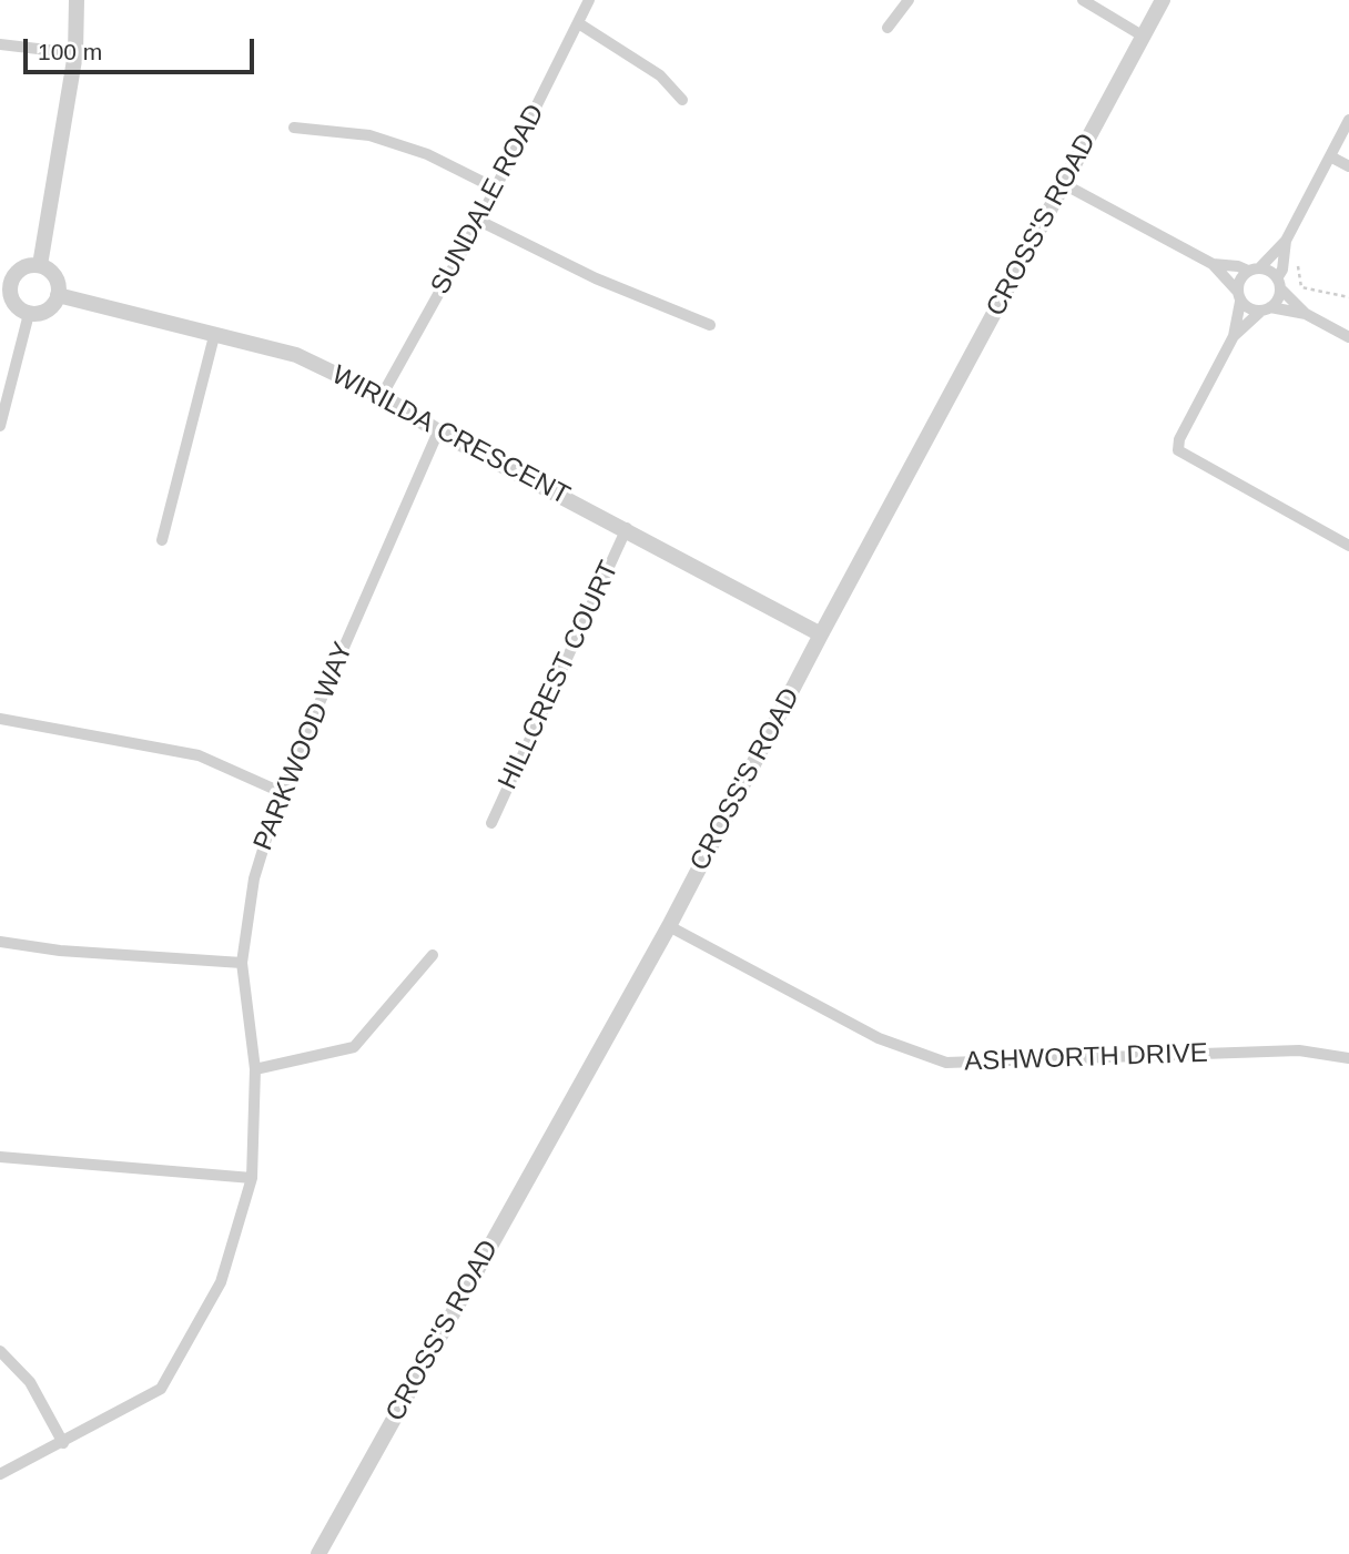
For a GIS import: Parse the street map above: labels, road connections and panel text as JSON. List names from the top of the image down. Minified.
{"streets":{"street":["SUNDALE ROAD","CROSS'S ROAD","WIRILDA CRESCENT","HILLCREST COURT","PARKWOOD WAY","ASHWORTH DRIVE"]},"crossings":[["SUNDALE ROAD","WIRILDA CRESCENT"],["CROSS'S ROAD","WIRILDA CRESCENT"],["CROSS'S ROAD","ASHWORTH DRIVE"],["WIRILDA CRESCENT","HILLCREST COURT"],["WIRILDA CRESCENT","PARKWOOD WAY"]],"scale_bar":"100 m"}
